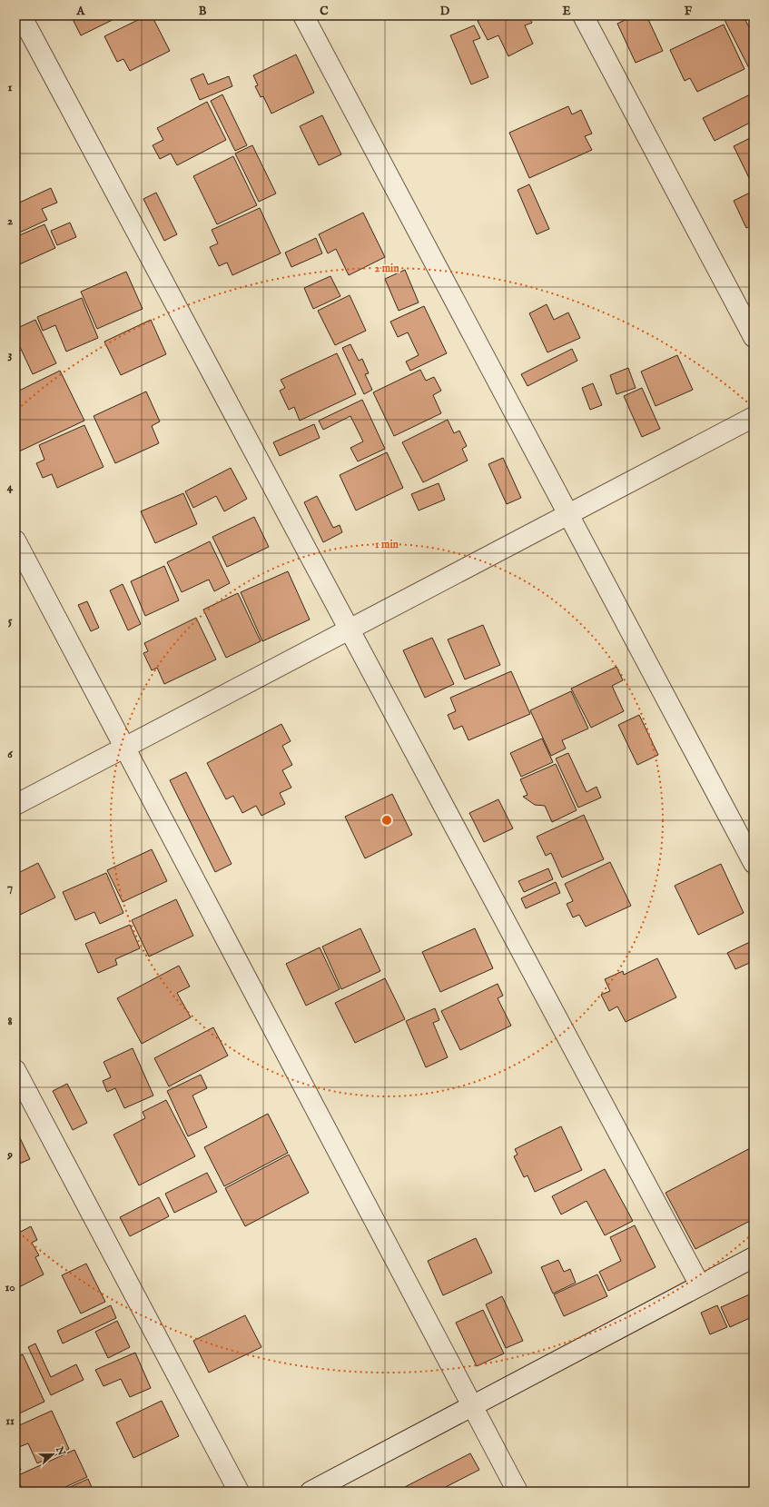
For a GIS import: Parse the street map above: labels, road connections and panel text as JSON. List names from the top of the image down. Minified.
{"north":"right","grid":{"columns":["A","B","C","D","E","F"],"rows":["1","2","3","4","5","6","7","8","9","10","11"]},"rings":["2 min","1 min"]}
